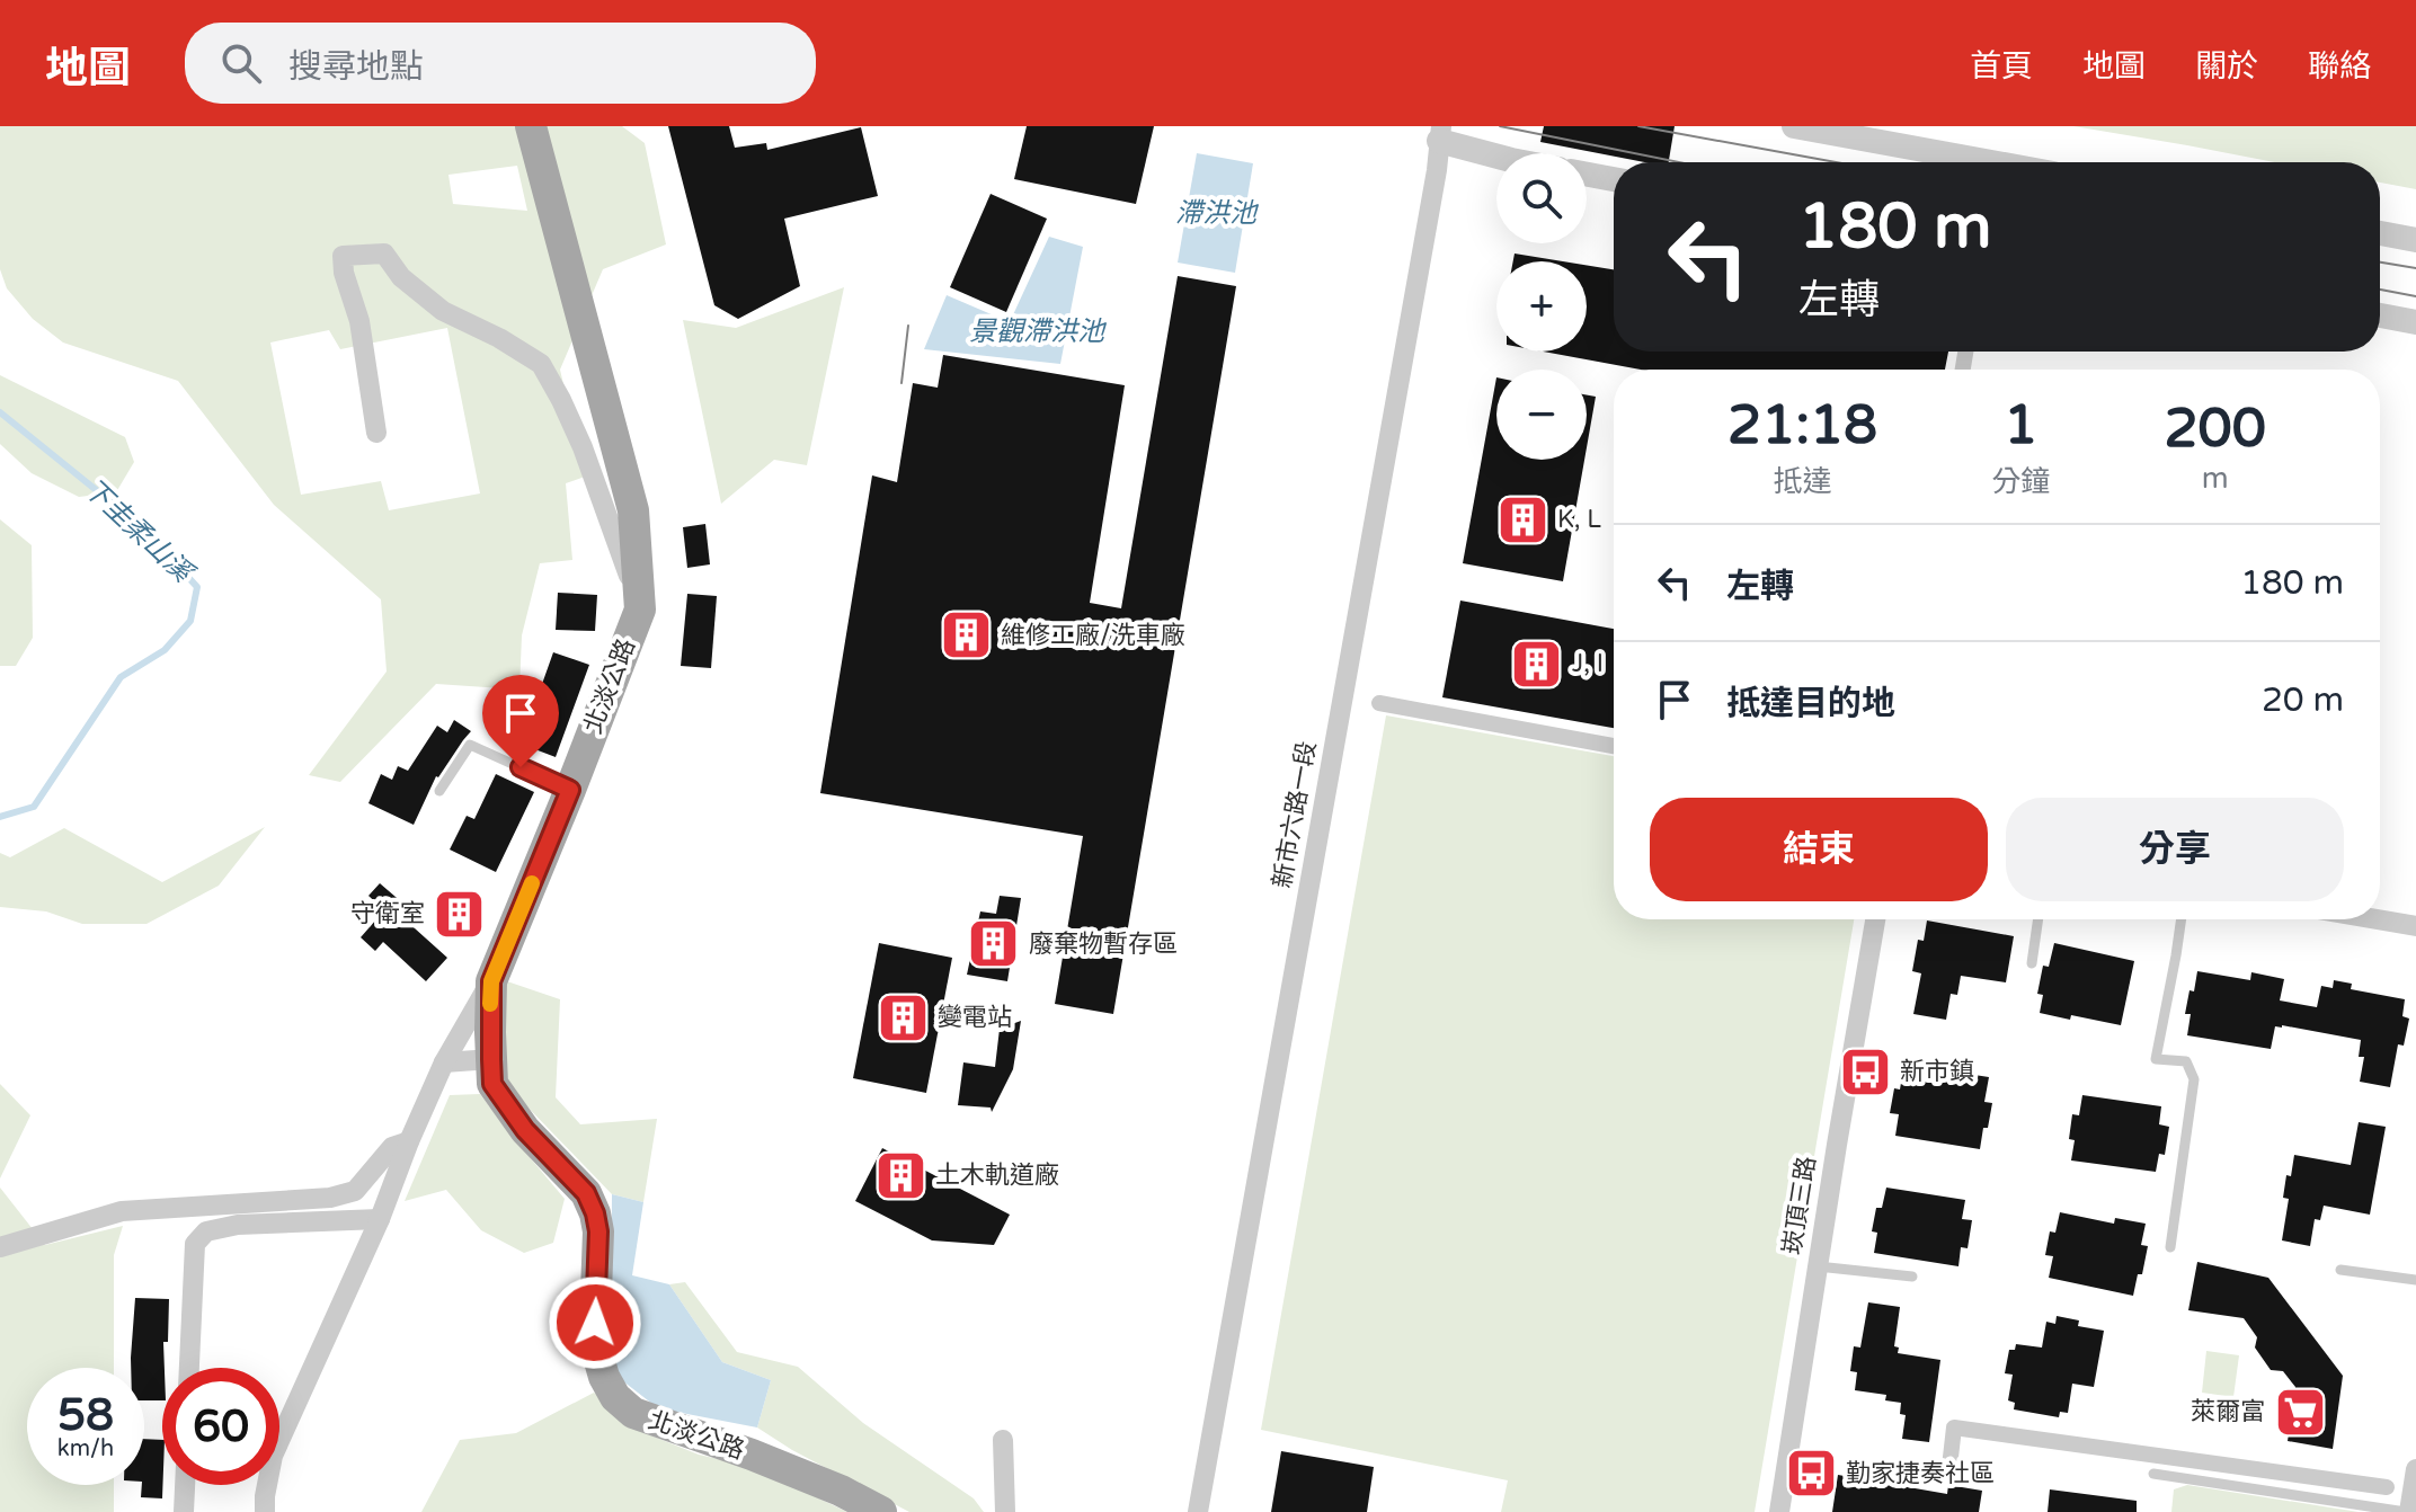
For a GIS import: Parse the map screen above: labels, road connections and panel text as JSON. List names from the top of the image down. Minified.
{"streets":{"main road":["北淡公路"],"street":["新市六路一段","崁頂三路"]},"water":["滯洪池","景觀滯洪池","下圭柔山溪"],"places":{"building":["K, L","維修工廠/洗車廠","J, I","守衛室","廢棄物暫存區","變電站","土木軌道廠"],"bus stop":["新市鎮","勤家捷奏社區"],"supermarket":["萊爾富"]},"page":{"header":"地圖","search":"搜尋地點","nav":["首頁","地圖","關於","聯絡"],"map_buttons":["+","−"],"turn":["180 m","左轉"],"eta":["21:18","抵達","1","分鐘","200","m"],"list":[{"name":"左轉","value":"180 m"},{"name":"抵達目的地","value":"20 m"}],"buttons":["結束","分享"],"speed":"58 km/h","limit":"60"}}
